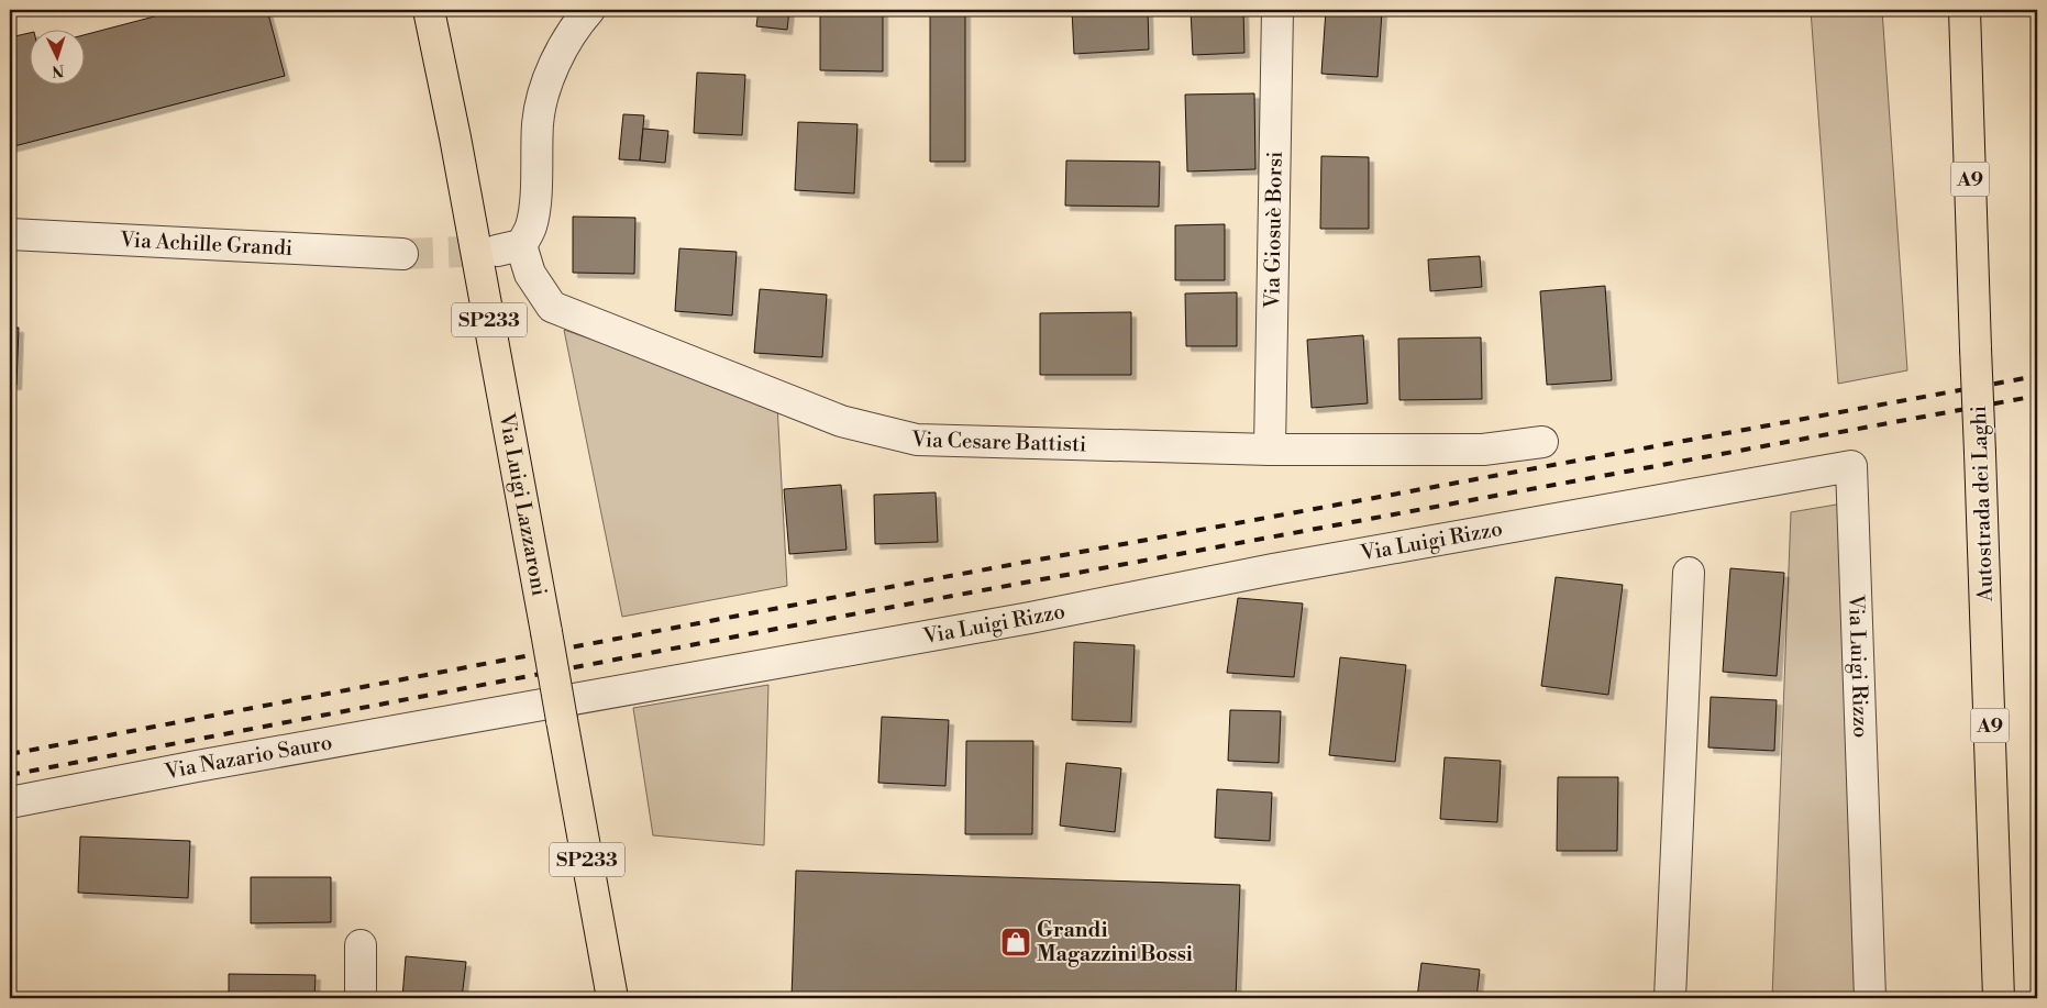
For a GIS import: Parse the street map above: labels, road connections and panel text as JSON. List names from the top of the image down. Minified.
{"streets":{"main road":["A9","SP233","Via Luigi Lazzaroni","Autostrada dei Laghi"],"street":["Via Giosuè Borsi","Via Achille Grandi","Via Cesare Battisti","Via Luigi Rizzo","Via Nazario Sauro"]},"crossings":[["Via Giosuè Borsi","Via Cesare Battisti"],["Via Luigi Rizzo","Via Nazario Sauro"]],"places":{"shop":["Grandi Magazzini Bossi"]},"north":"bottom"}
